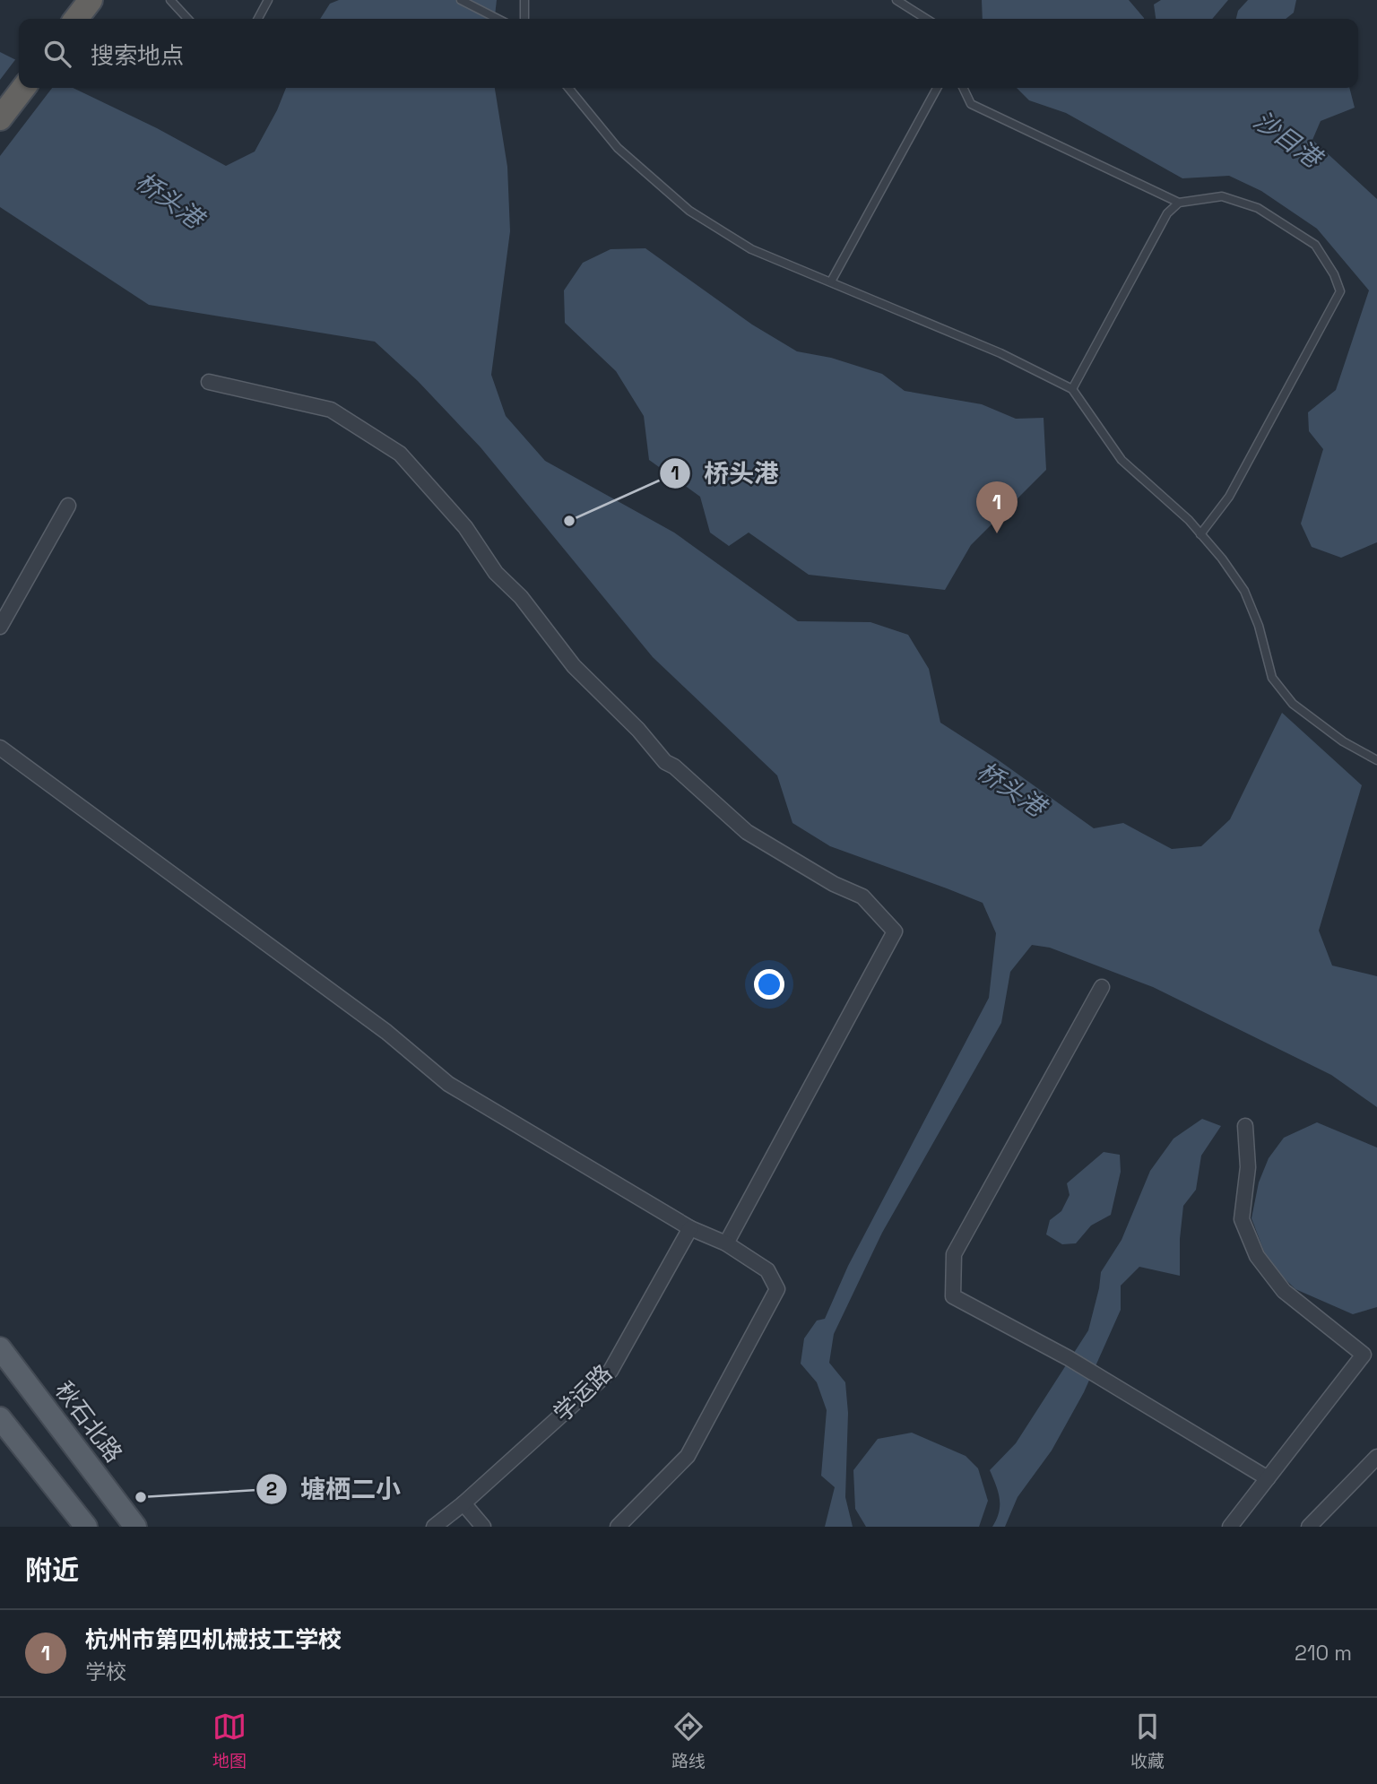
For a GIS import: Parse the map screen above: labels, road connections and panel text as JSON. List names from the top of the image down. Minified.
{"streets":{"main road":["秋石北路"],"street":["学运路"]},"water":["沙目港","桥头港"],"places":["桥头港","塘栖二小"],"page":{"search":"搜索地点","pins":"1","heading":"附近","list":[{"mark":"1","name":"杭州市第四机械技工学校","note":"学校","value":"210 m"}],"nav":["地图","路线","收藏"]}}
